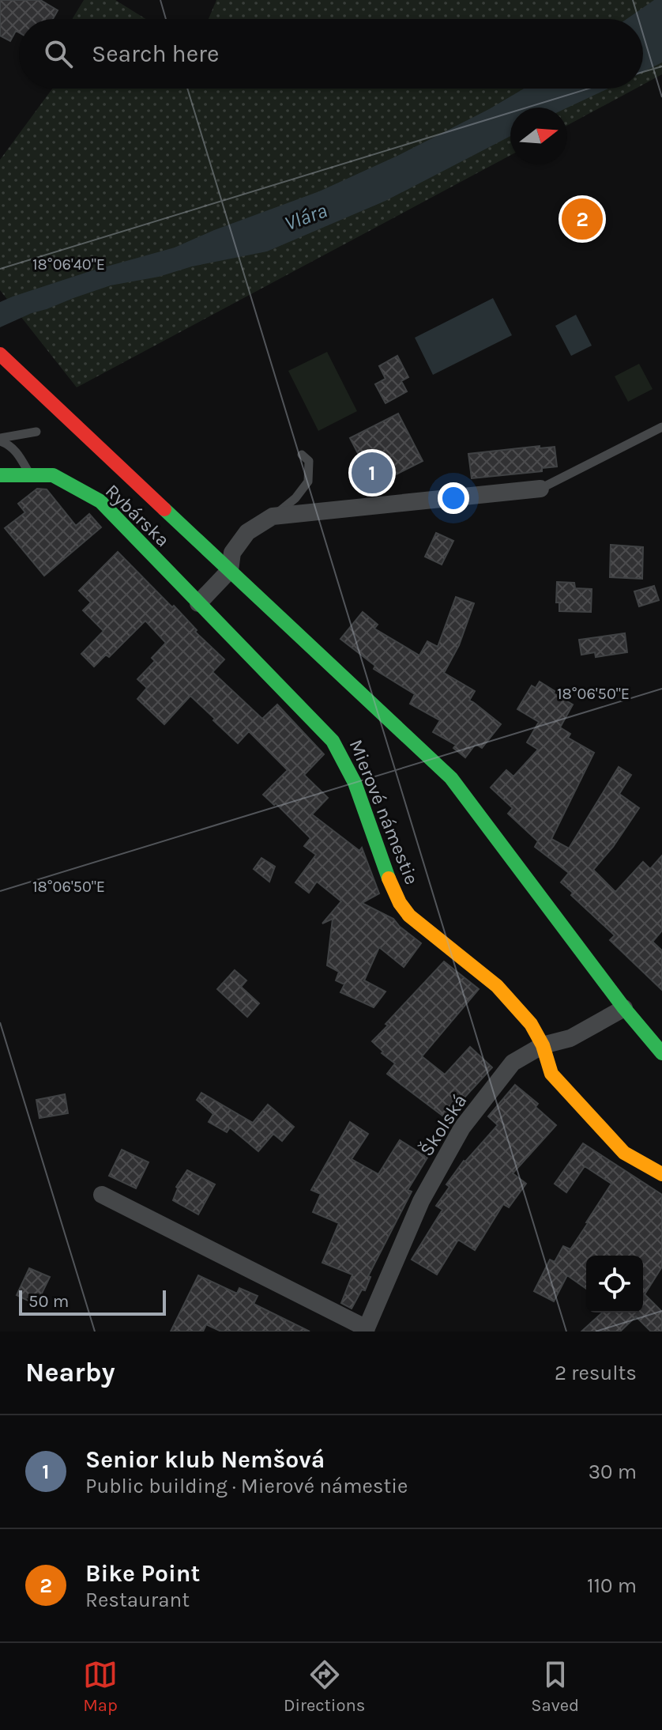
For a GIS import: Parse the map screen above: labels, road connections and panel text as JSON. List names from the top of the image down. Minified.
{"streets":{"street":["Rybárska","Mierové námestie","Školská"]},"crossings":[["Rybárska","Mierové námestie"],["Mierové námestie","Školská"]],"water":["Vlára"],"scale_bar":"50 m","north":"right","page":{"search":"Search here","pins":["2","1"],"scale":"50 m","heading":["Nearby","2 results"],"list":[{"mark":"1","name":"Senior klub Nemšová","note":"Public building · Mierové námestie","value":"30 m"},{"mark":"2","name":"Bike Point","note":"Restaurant","value":"110 m"}],"nav":["Map","Directions","Saved"]},"coordinates":["18°06'40\"E","18°06'50\"E"]}
